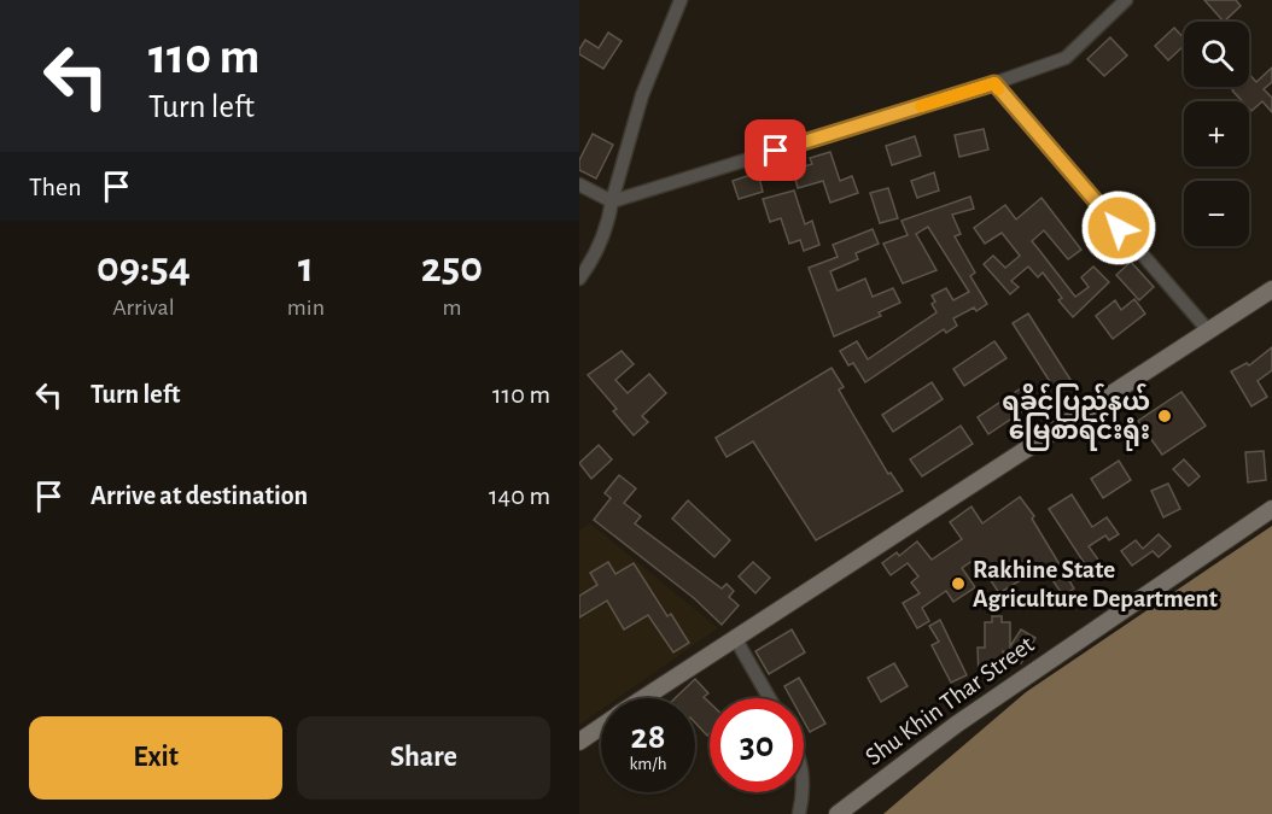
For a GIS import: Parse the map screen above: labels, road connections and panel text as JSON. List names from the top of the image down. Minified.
{"streets":{"street":["Shu Khin Thar Street"]},"places":["ရခိုင်ပြည်နယ် မြေစာရင်းရုံး","Rakhine State Agriculture Department"],"page":{"turn":["110 m","Turn left"],"map_buttons":["+","−"],"then":"Then","eta":["09:54","Arrival","1","min","250","m"],"list":[{"name":"Turn left","value":"110 m"},{"name":"Arrive at destination","value":"140 m"}],"speed":"28 km/h","limit":"30","buttons":["Exit","Share"]}}
